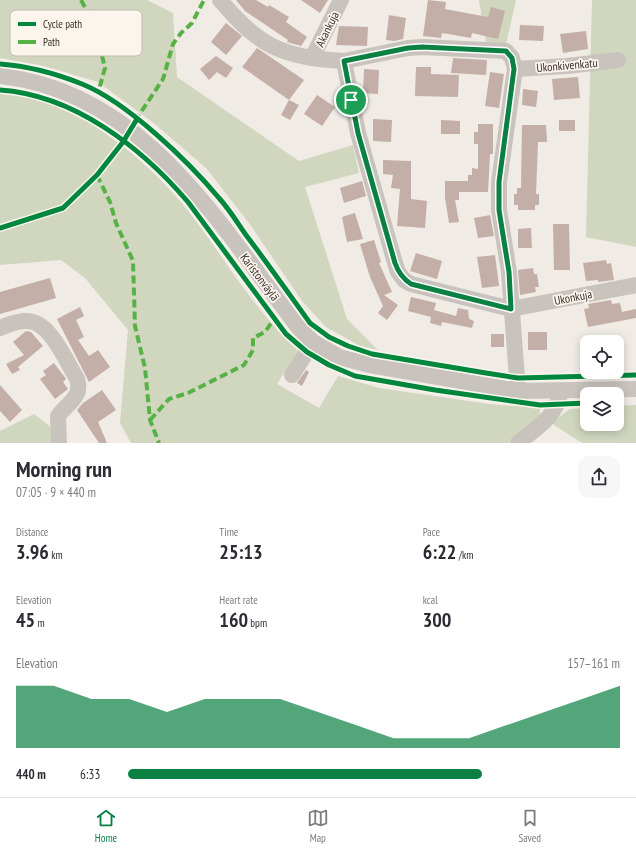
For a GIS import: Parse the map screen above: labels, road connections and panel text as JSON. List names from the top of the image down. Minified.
{"streets":{"street":["Akankuja","Ukonkivenkatu","Karistonväylä","Ukonkuja"]},"legend":["Cycle path","Path"],"page":{"heading":["Morning run","07:05 · 9 × 440 m"],"stats":[["Distance","3.96 km"],["Time","25:13"],["Pace","6:22 /km"],["Elevation","45 m"],["Heart rate","160 bpm"],["kcal","300"]],"chart":["Elevation","157–161 m"],"list":[{"name":"440 m","note":"6:33"}],"tabs":["Home","Map","Saved"]}}
